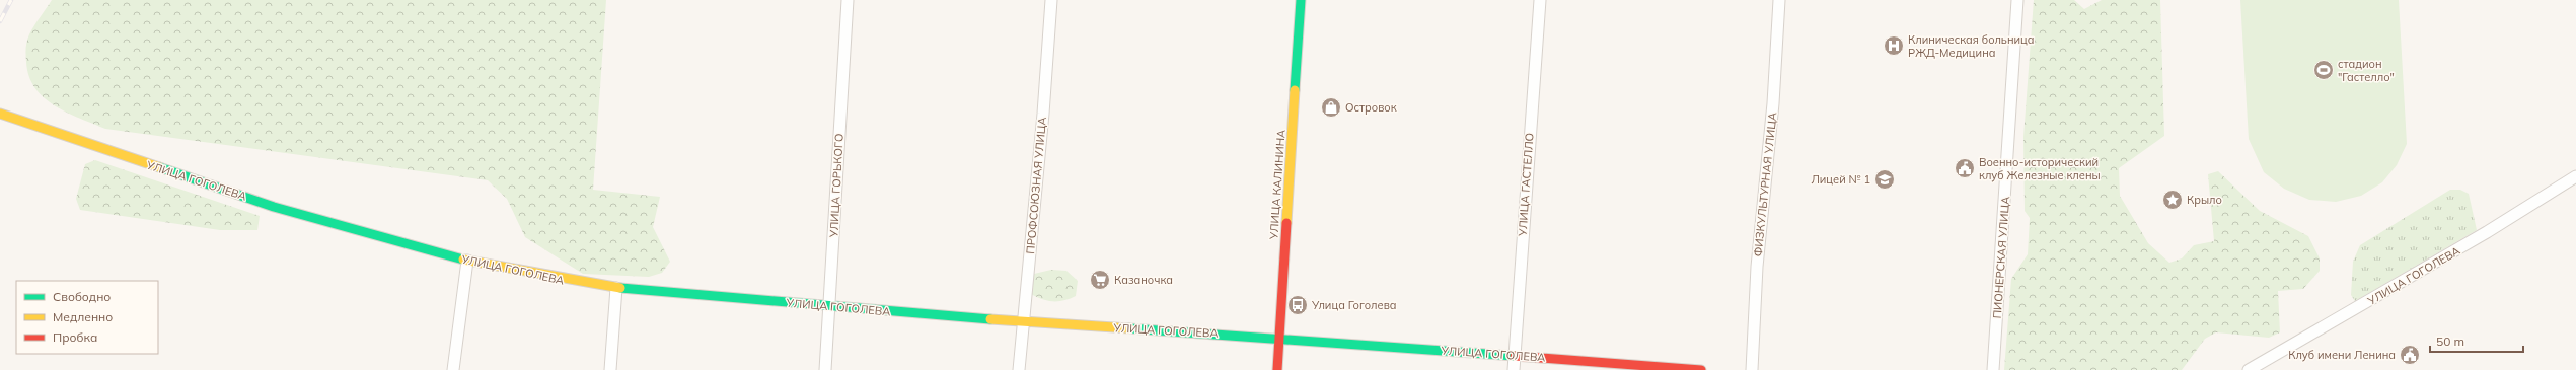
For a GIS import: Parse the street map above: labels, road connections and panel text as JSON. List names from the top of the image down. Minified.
{"streets":{"main road":["УЛИЦА ГОГОЛЕВА","УЛИЦА КАЛИНИНА"],"street":["УЛИЦА ГАСТЕЛЛО","ФИЗКУЛЬТУРНАЯ УЛИЦА","УЛИЦА ГОРЬКОГО","ПРОФСОЮЗНАЯ УЛИЦА","ПИОНЕРСКАЯ УЛИЦА"]},"crossings":[["УЛИЦА ГОГОЛЕВА","УЛИЦА КАЛИНИНА"],["УЛИЦА ГОГОЛЕВА","УЛИЦА ГАСТЕЛЛО"],["УЛИЦА ГОГОЛЕВА","УЛИЦА ГОРЬКОГО"],["УЛИЦА ГОГОЛЕВА","ПРОФСОЮЗНАЯ УЛИЦА"]],"places":{"hospital":["Клиническая больница РЖД-Медицина"],"sports":["стадион \"Гастелло\""],"shop":["Островок"],"public building":["Военно-исторический клуб Железные клены","Клуб имени Ленина"],"school or university":["Лицей № 1"],"place":["Крыло"],"supermarket":["Казаночка"],"bus stop":["Улица Гоголева"]},"legend":["Свободно","Медленно","Пробка"],"scale_bar":"50 m"}
